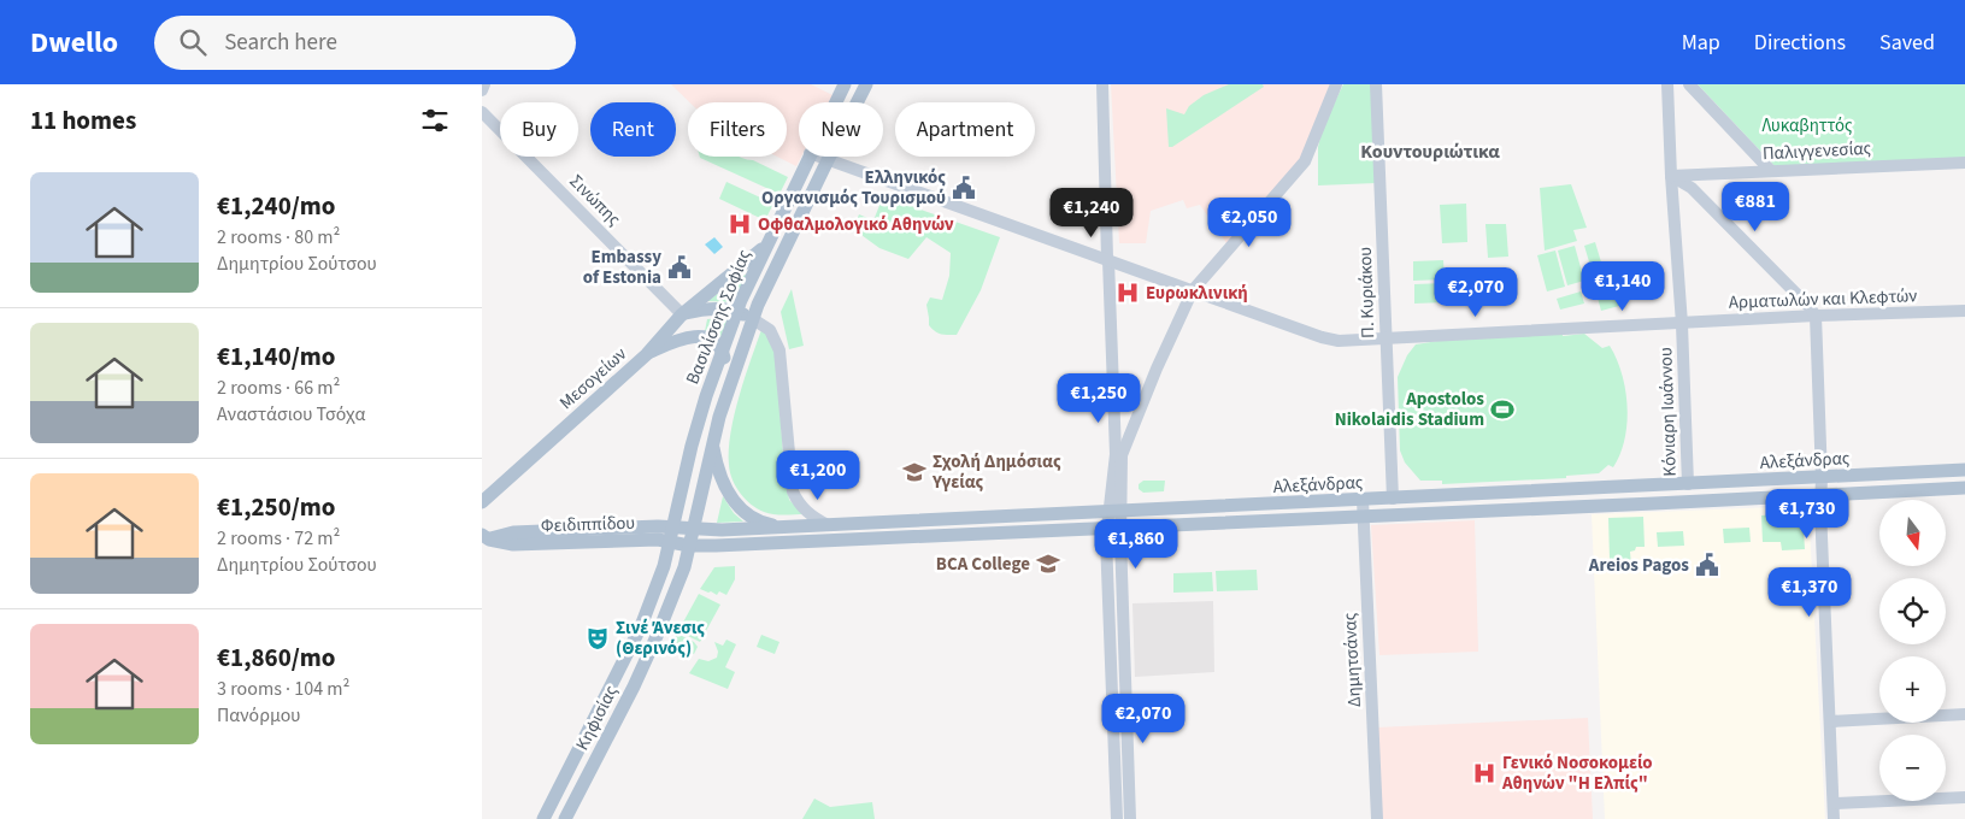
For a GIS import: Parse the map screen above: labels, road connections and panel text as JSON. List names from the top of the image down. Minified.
{"streets":{"main road":["Βασιλίσσης Σοφίας","Μεσογείων","Αλεξάνδρας","Φειδιππίδου","Κηφισίας"],"street":["Παλιγγενεσίας","Σινώπης","Π. Κυριάκου","Αρματωλών και Κλεφτών","Κόνιαρη Ιωάννου","Δημητσάνας"]},"crossings":[["Παλιγγενεσίας","Κόνιαρη Ιωάννου"],["Σινώπης","Μεσογείων"],["Π. Κυριάκου","Αρματωλών και Κλεφτών"],["Π. Κυριάκου","Αλεξάνδρας"],["Αρματωλών και Κλεφτών","Βασιλίσσης Σοφίας"],["Αρματωλών και Κλεφτών","Κόνιαρη Ιωάννου"],["Βασιλίσσης Σοφίας","Μεσογείων"],["Βασιλίσσης Σοφίας","Αλεξάνδρας"],["Βασιλίσσης Σοφίας","Φειδιππίδου"],["Βασιλίσσης Σοφίας","Κηφισίας"],["Κόνιαρη Ιωάννου","Αλεξάνδρας"],["Αλεξάνδρας","Φειδιππίδου"],["Αλεξάνδρας","Δημητσάνας"],["Αλεξάνδρας","Κηφισίας"],["Φειδιππίδου","Κηφισίας"]],"districts":["Κουντουριώτικα"],"parks":["Λυκαβηττός"],"places":{"public building":["Ελληνικός Οργανισμός Τουρισμού","Embassy of Estonia","Areios Pagos"],"hospital":["Οφθαλμολογικό Αθηνών","Ευρωκλινική","Γενικό Νοσοκομείο Αθηνών \"Η Ελπίς\""],"sports":["Apostolos Nikolaidis Stadium"],"school or university":["Σχολή Δημόσιας Υγείας","BCA College"],"theatre":["Σινέ Άνεσις (Θερινός)"]},"north":"bottom","page":{"header":"Dwello","search":"Search here","nav":["Map","Directions","Saved"],"heading":"11 homes","chip":["Buy","Rent","Filters","New","Apartment"],"list":[{"name":"€1,240/mo","note":"2 rooms · 80 m² · Δημητρίου Σούτσου"},{"name":"€1,140/mo","note":"2 rooms · 66 m² · Αναστάσιου Τσόχα"},{"name":"€1,250/mo","note":"2 rooms · 72 m² · Δημητρίου Σούτσου"},{"name":"€1,860/mo","note":"3 rooms · 104 m² · Πανόρμου"}],"price":["€881","€1,240","€2,050","€1,140","€2,070","€1,250","€1,200","€1,730","€1,860","€1,370","€2,070"],"map_buttons":["+","−"]}}
